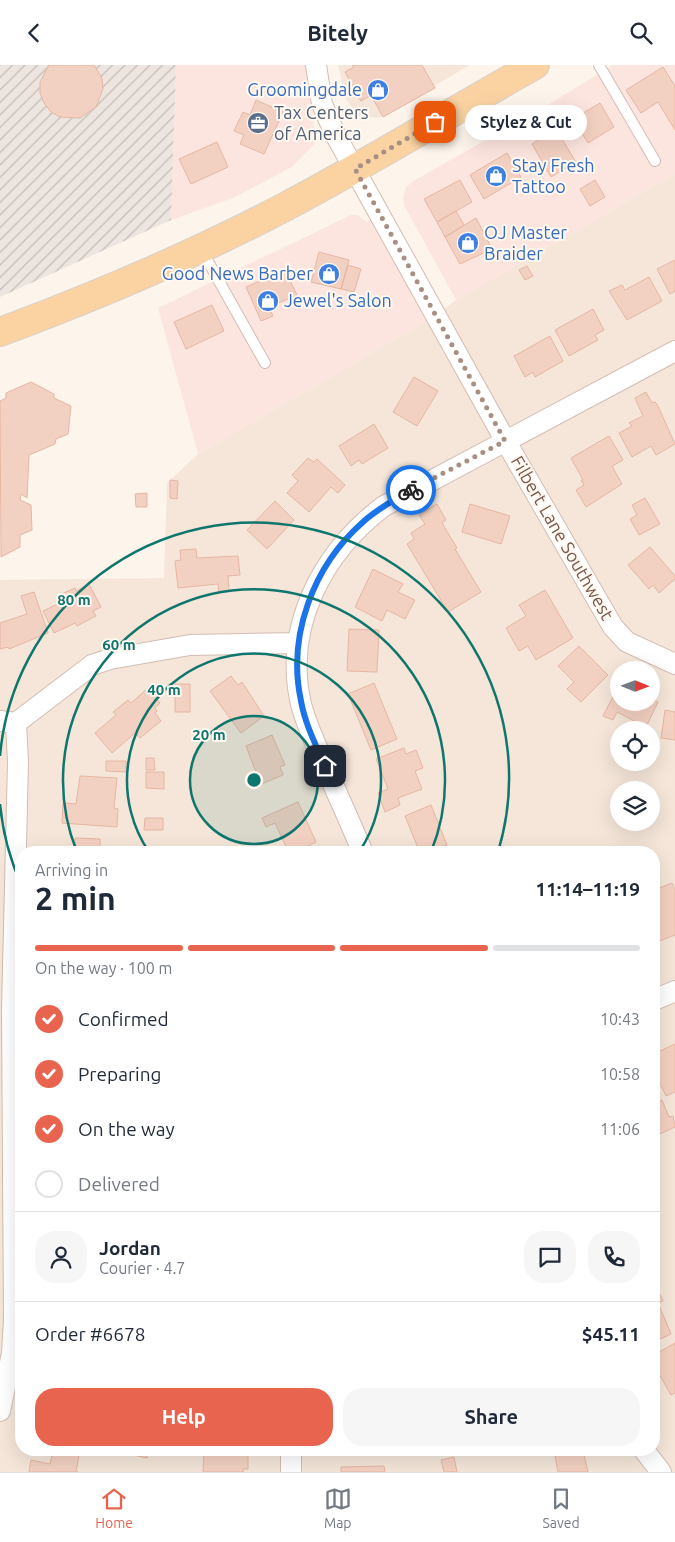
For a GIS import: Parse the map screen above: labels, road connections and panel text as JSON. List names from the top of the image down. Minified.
{"streets":{"street":["Filbert Lane Southwest"]},"places":{"shop":["Groomingdale","Stay Fresh Tattoo","OJ Master Braider","Good News Barber","Jewel's Salon"],"other":["Stylez & Cut"],"office":["Tax Centers of America"]},"north":"right","page":{"header":"Bitely","bubble":"Stylez & Cut","heading":["2 min","Arriving in","11:14–11:19"],"panel":["Jordan","Courier · 4.7","Order #6678","$45.11"],"bar":"On the way · 100 m","list":[["Confirmed","10:43"],["Preparing","10:58"],["On the way","11:06"],"Delivered"],"buttons":["Help","Share"],"tabs":["Home","Map","Saved"]},"rings":["80 m","60 m","40 m","20 m"]}
